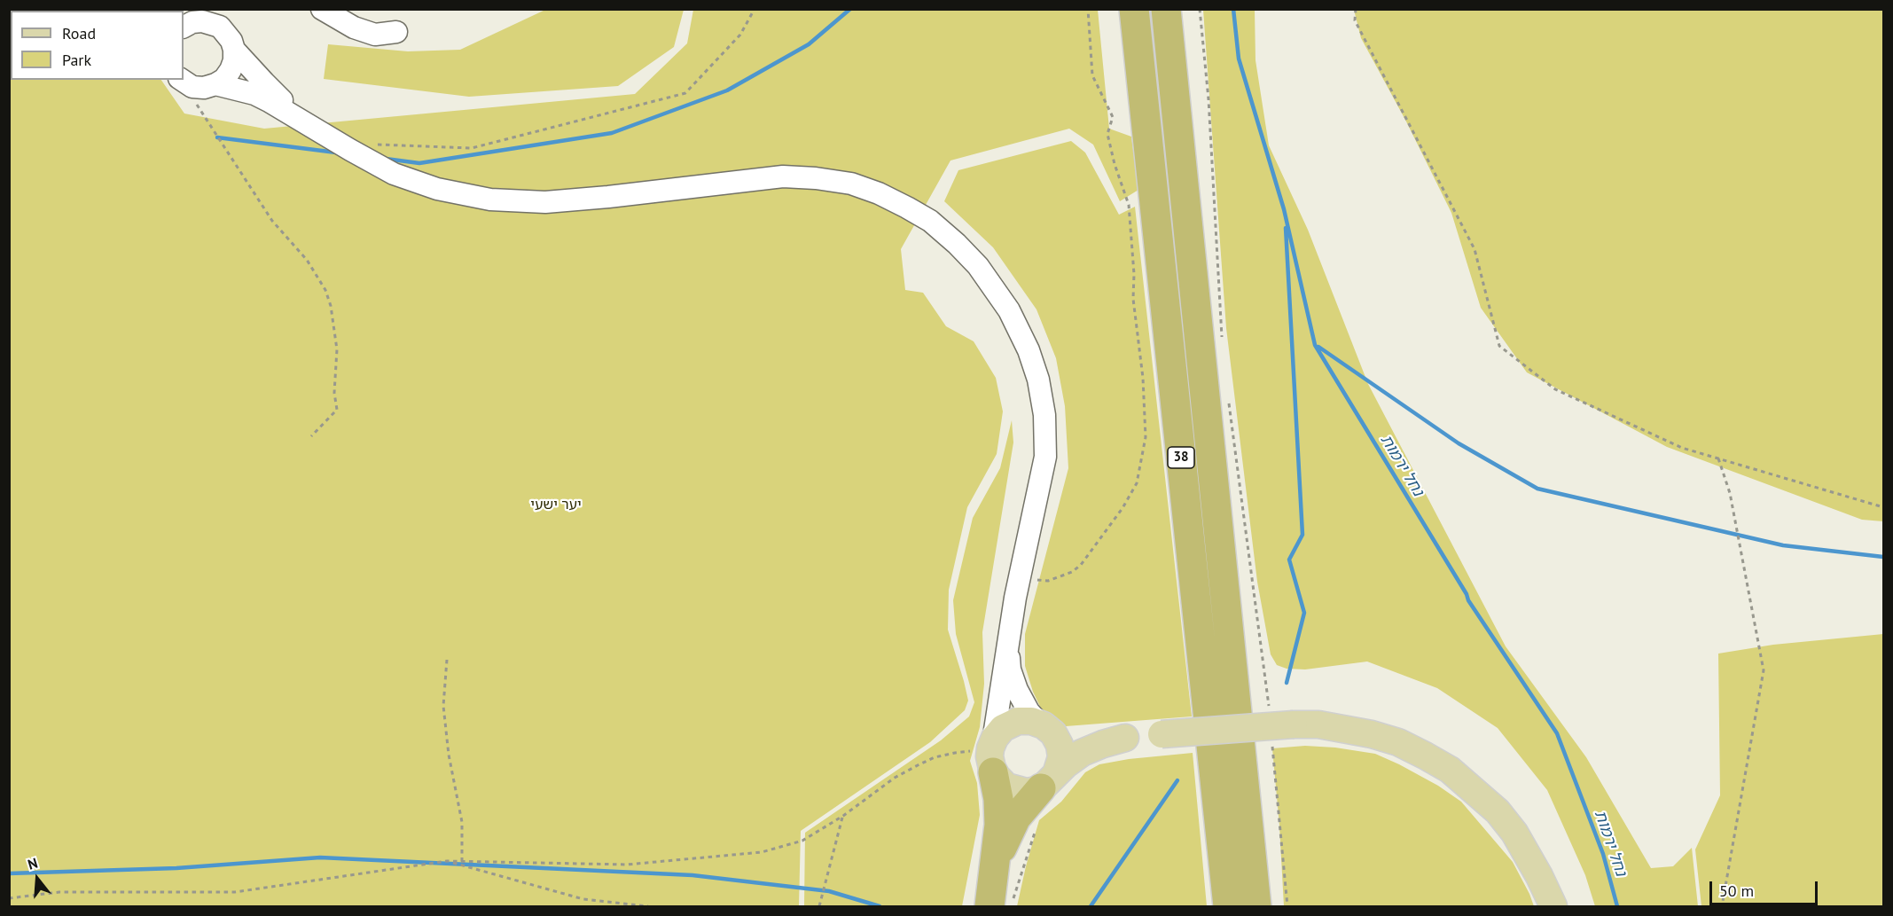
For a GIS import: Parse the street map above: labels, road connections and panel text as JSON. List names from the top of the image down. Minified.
{"streets":{"highway":["38"]},"water":["נחל ירמות"],"parks":["יער ישעי"],"legend":["Road","Park"],"scale_bar":"50 m","north":"top"}
